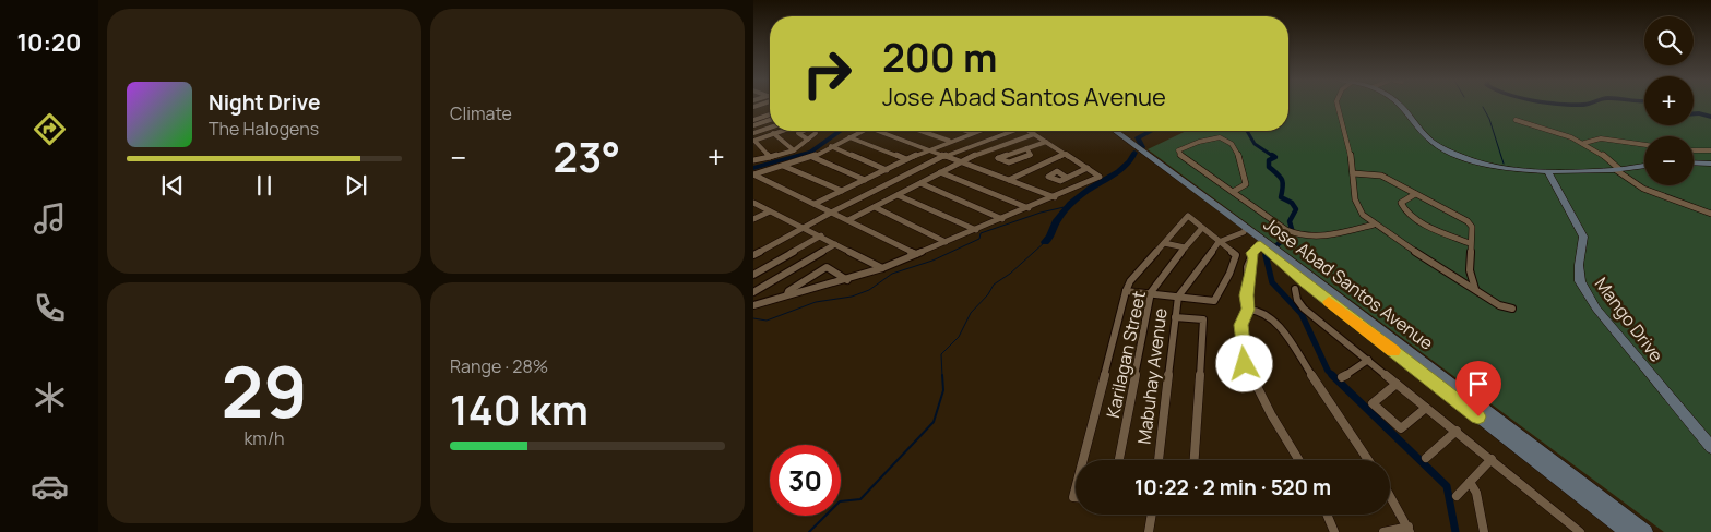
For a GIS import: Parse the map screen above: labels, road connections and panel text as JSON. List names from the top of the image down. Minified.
{"streets":{"main road":["Jose Abad Santos Avenue","Mango Drive"],"street":["Karilagan Street","Mabuhay Avenue"]},"page":{"tabs":"10:20","tile":["Climate",["29","km/h"],["Range · 28%","140 km"]],"map_buttons":["+","−"],"turn":["200 m","Jose Abad Santos Avenue"],"song":["Night Drive","The Halogens"],"heat":["−","23°","+"],"limit":"30","trip":"10:22 · 2 min · 520 m"}}
